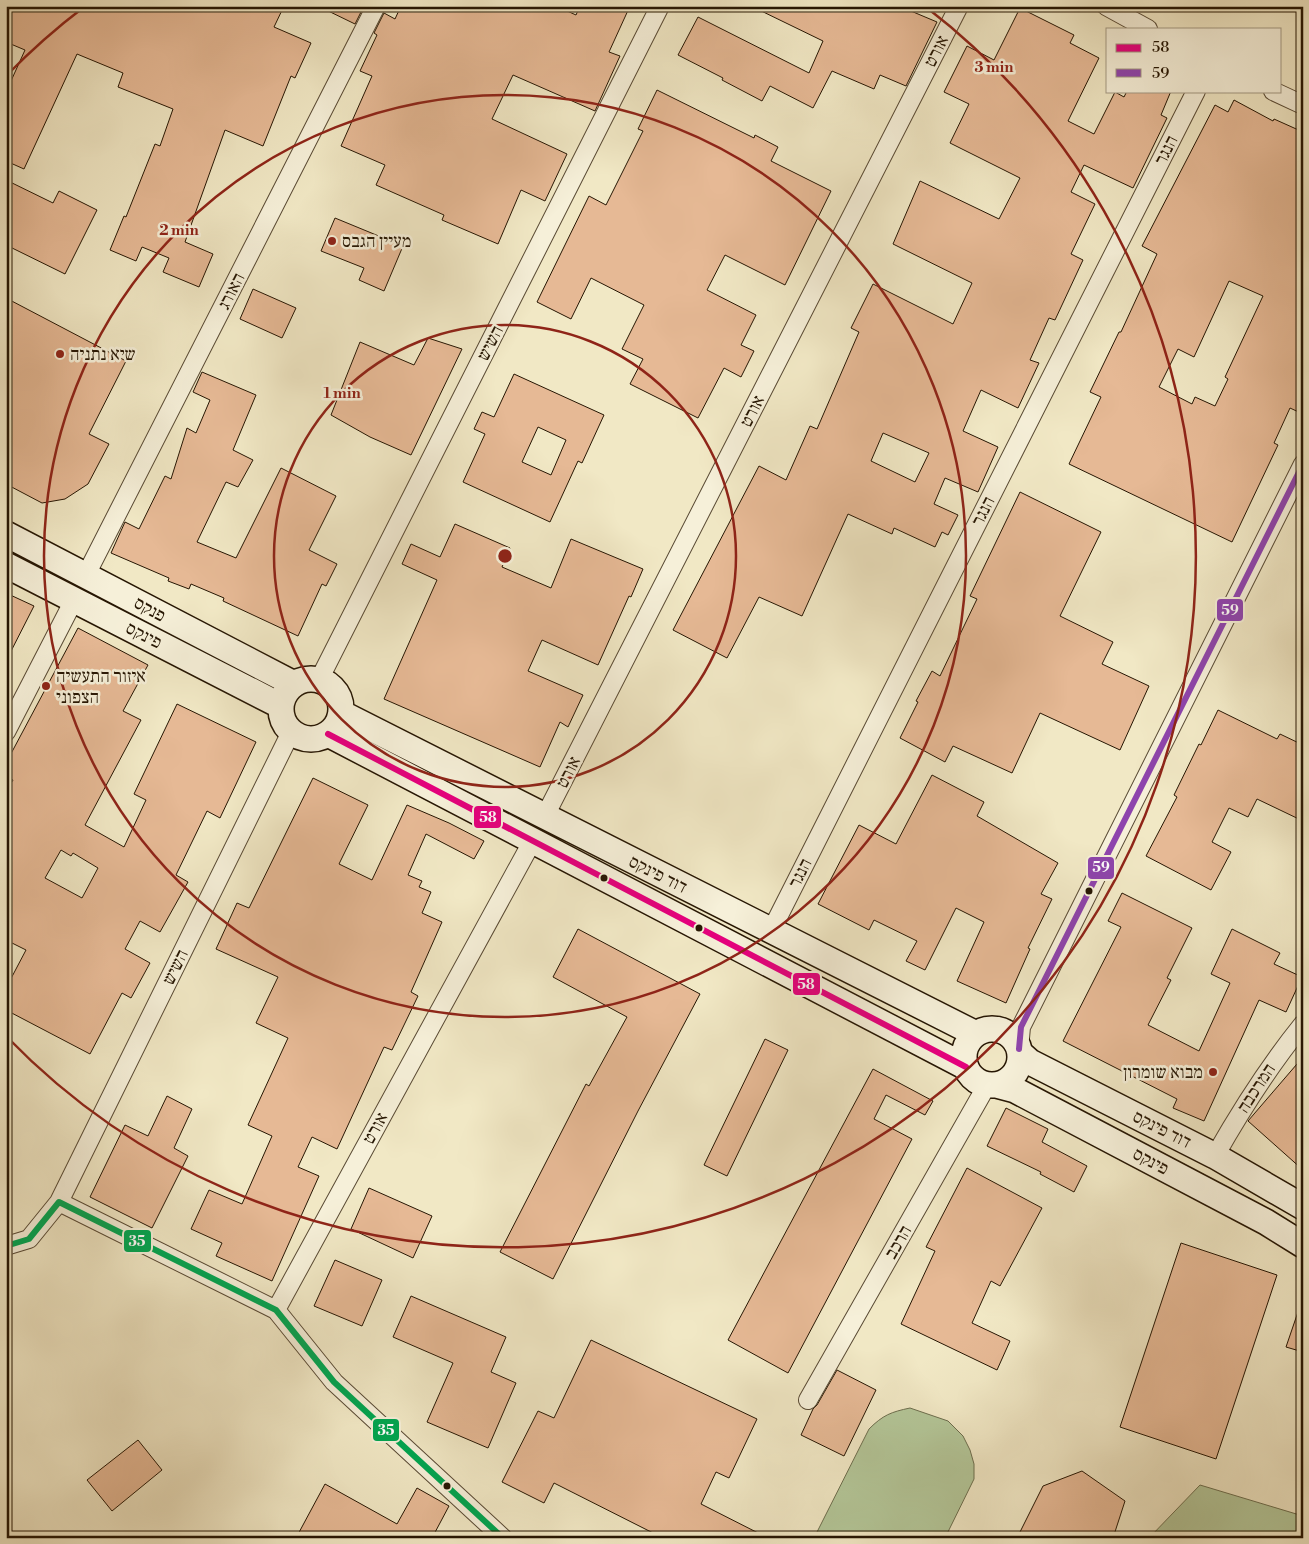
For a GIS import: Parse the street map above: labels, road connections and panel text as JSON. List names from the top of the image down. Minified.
{"streets":{"street":["אורט","הנגר","האורג","השיש","פנקס","פינקס","דוד פינקס","המרכבה","הרכב"]},"crossings":[["אורט","דוד פינקס"],["הנגר","דוד פינקס"],["האורג","פנקס"],["השיש","פנקס"],["השיש","פינקס"],["השיש","דוד פינקס"],["פנקס","פינקס"],["פנקס","דוד פינקס"],["פינקס","דוד פינקס"],["פינקס","הרכב"],["דוד פינקס","המרכבה"],["דוד פינקס","הרכב"]],"places":["מעיין הגבס","שיא נתניה","איזור התעשיה הצפוני","מבוא שומרון"],"lines":["transit line 59","transit line 58","transit line 35"],"legend":["58","59"],"rings":["3 min","2 min","1 min"]}
